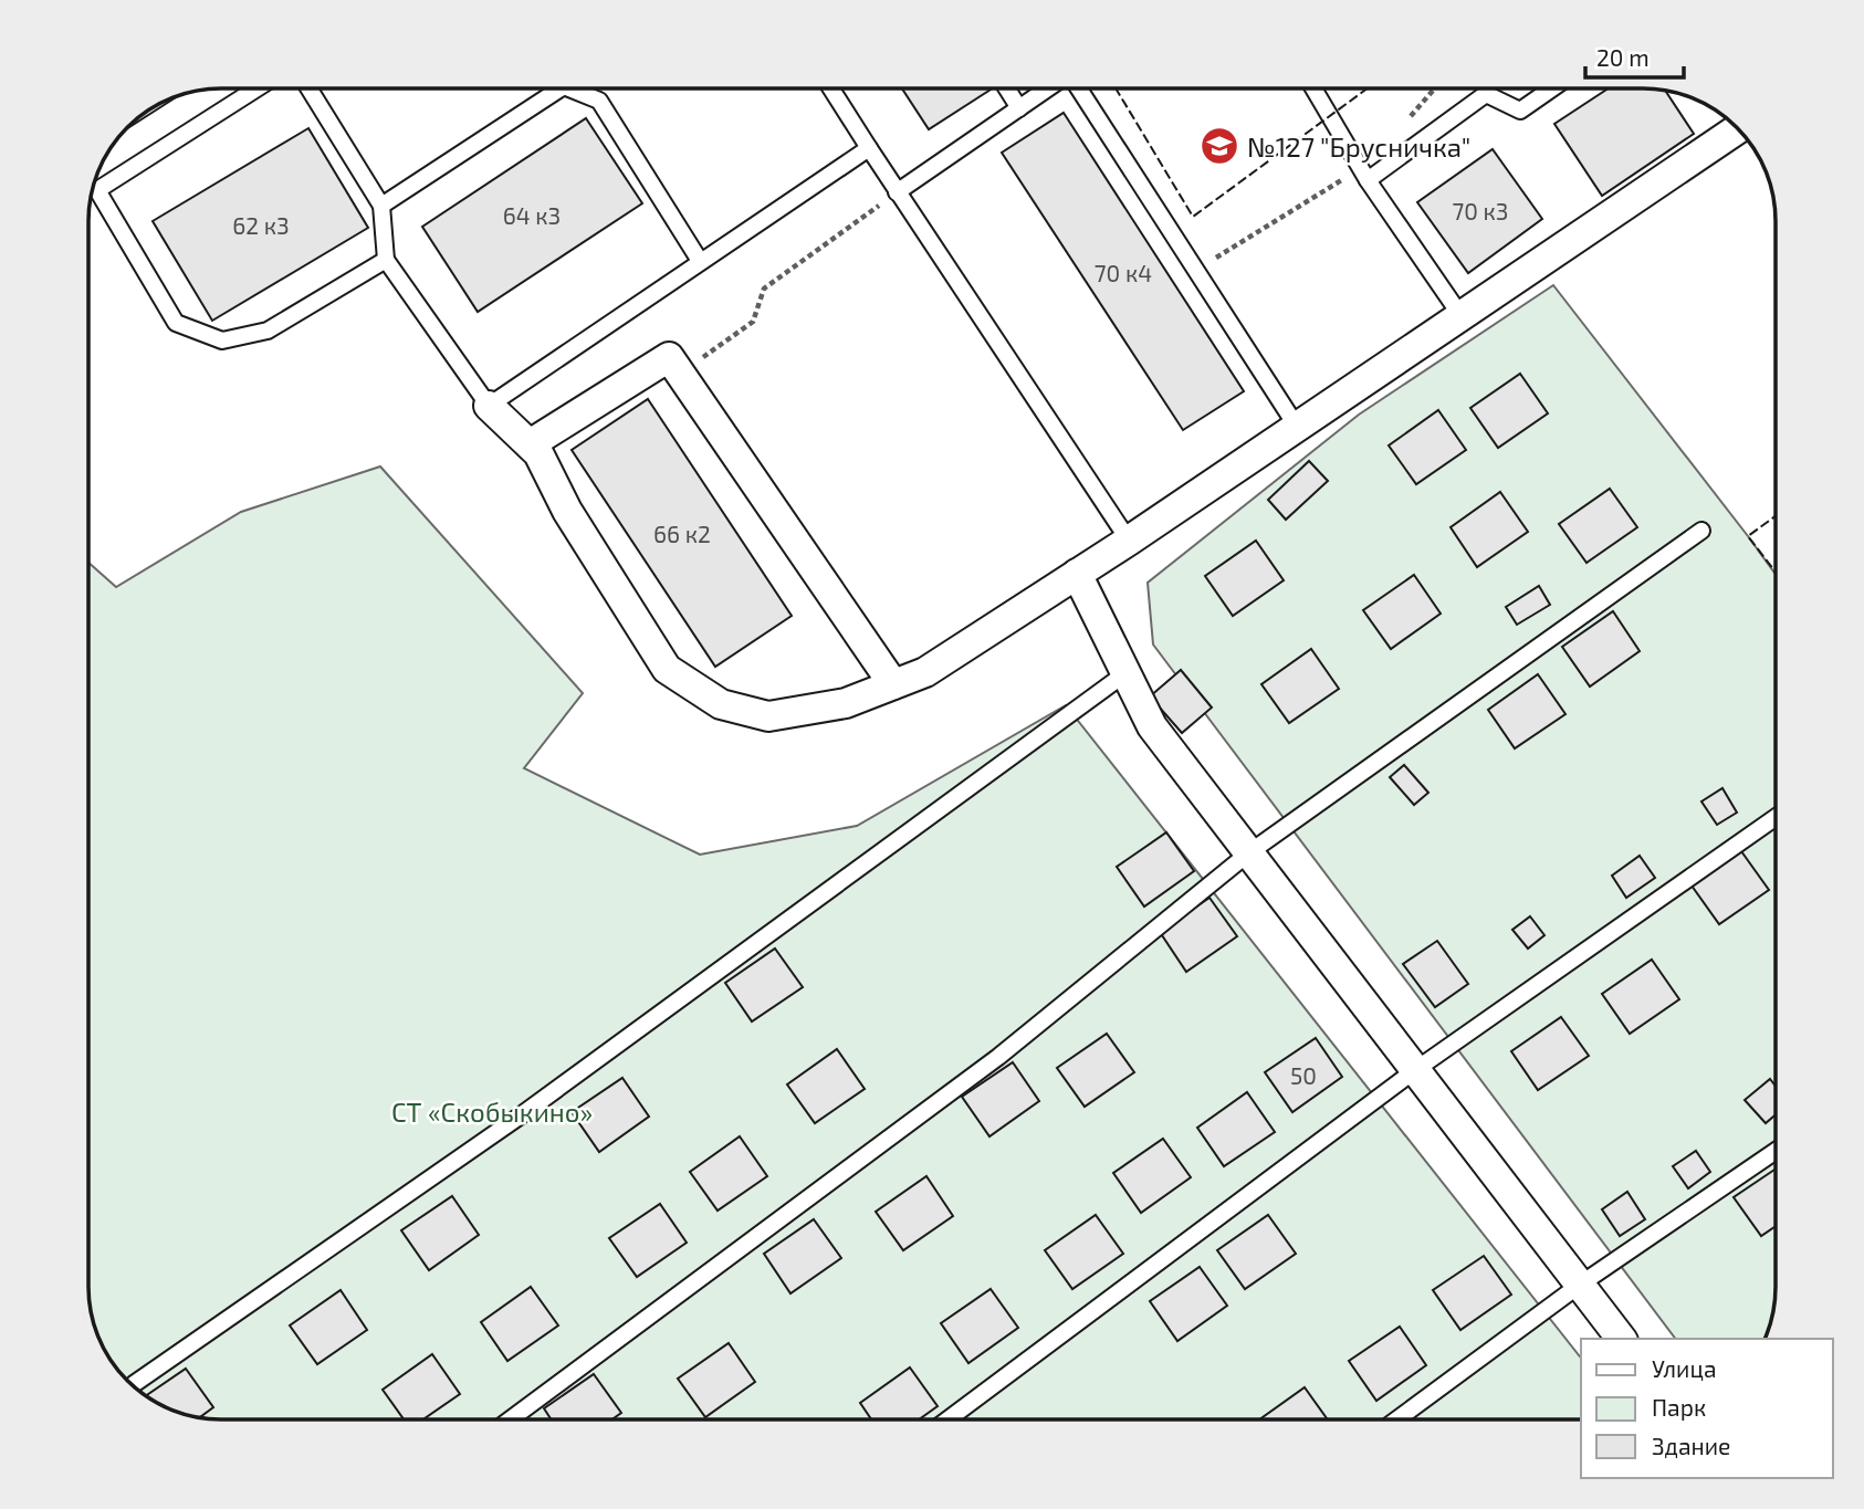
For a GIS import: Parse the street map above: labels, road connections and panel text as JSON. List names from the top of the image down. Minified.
{"parks":["СТ «Скобыкино»"],"places":{"school or university":["№127 \"Брусничка\""]},"house_numbers":["70 к3","64 к3","62 к3","70 к4","66 к2","50"],"legend":["Улица","Парк","Здание"],"scale_bar":"20 m"}
